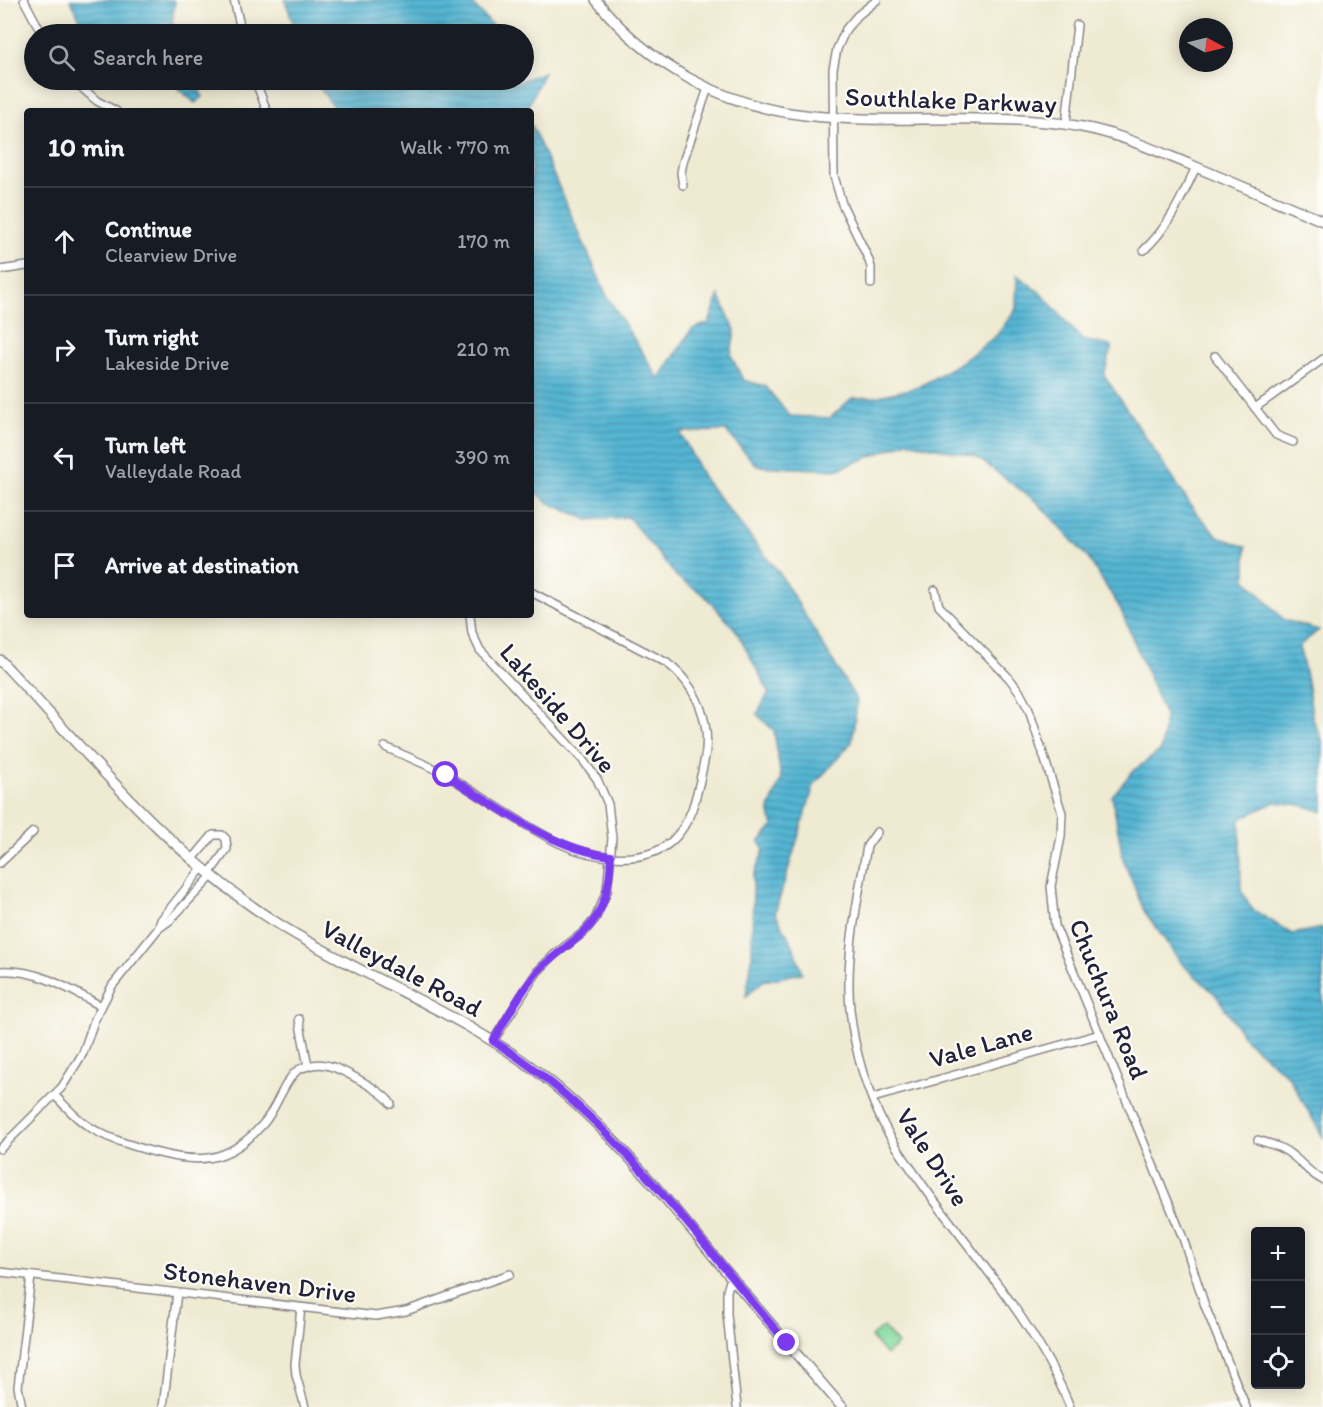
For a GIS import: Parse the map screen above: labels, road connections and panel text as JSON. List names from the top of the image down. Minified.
{"streets":{"main road":["Southlake Parkway","Valleydale Road"],"street":["Lakeside Drive","Chuchura Road","Vale Lane","Vale Drive","Stonehaven Drive"]},"crossings":[["Lakeside Drive","Valleydale Road"],["Chuchura Road","Vale Lane"],["Vale Lane","Vale Drive"]],"north":"right","page":{"search":"Search here","heading":["10 min","Walk · 770 m"],"list":[["Continue","Clearview Drive","170 m"],["Turn right","Lakeside Drive","210 m"],["Turn left","Valleydale Road","390 m"],"Arrive at destination"],"map_buttons":["+","−"]}}
